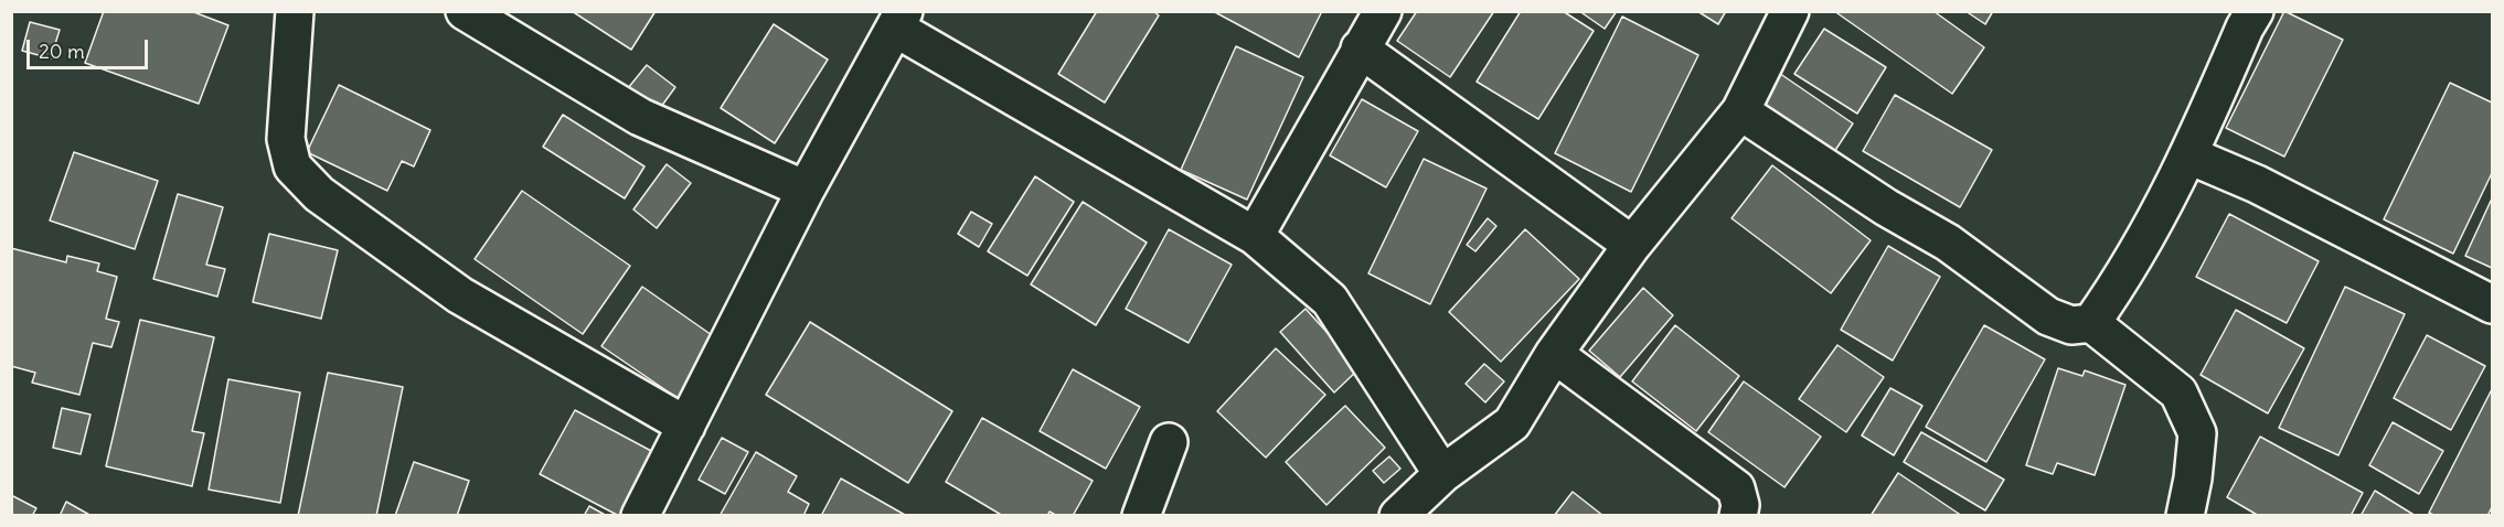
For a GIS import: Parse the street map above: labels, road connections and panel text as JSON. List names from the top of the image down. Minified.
{"scale_bar":"20 m"}
